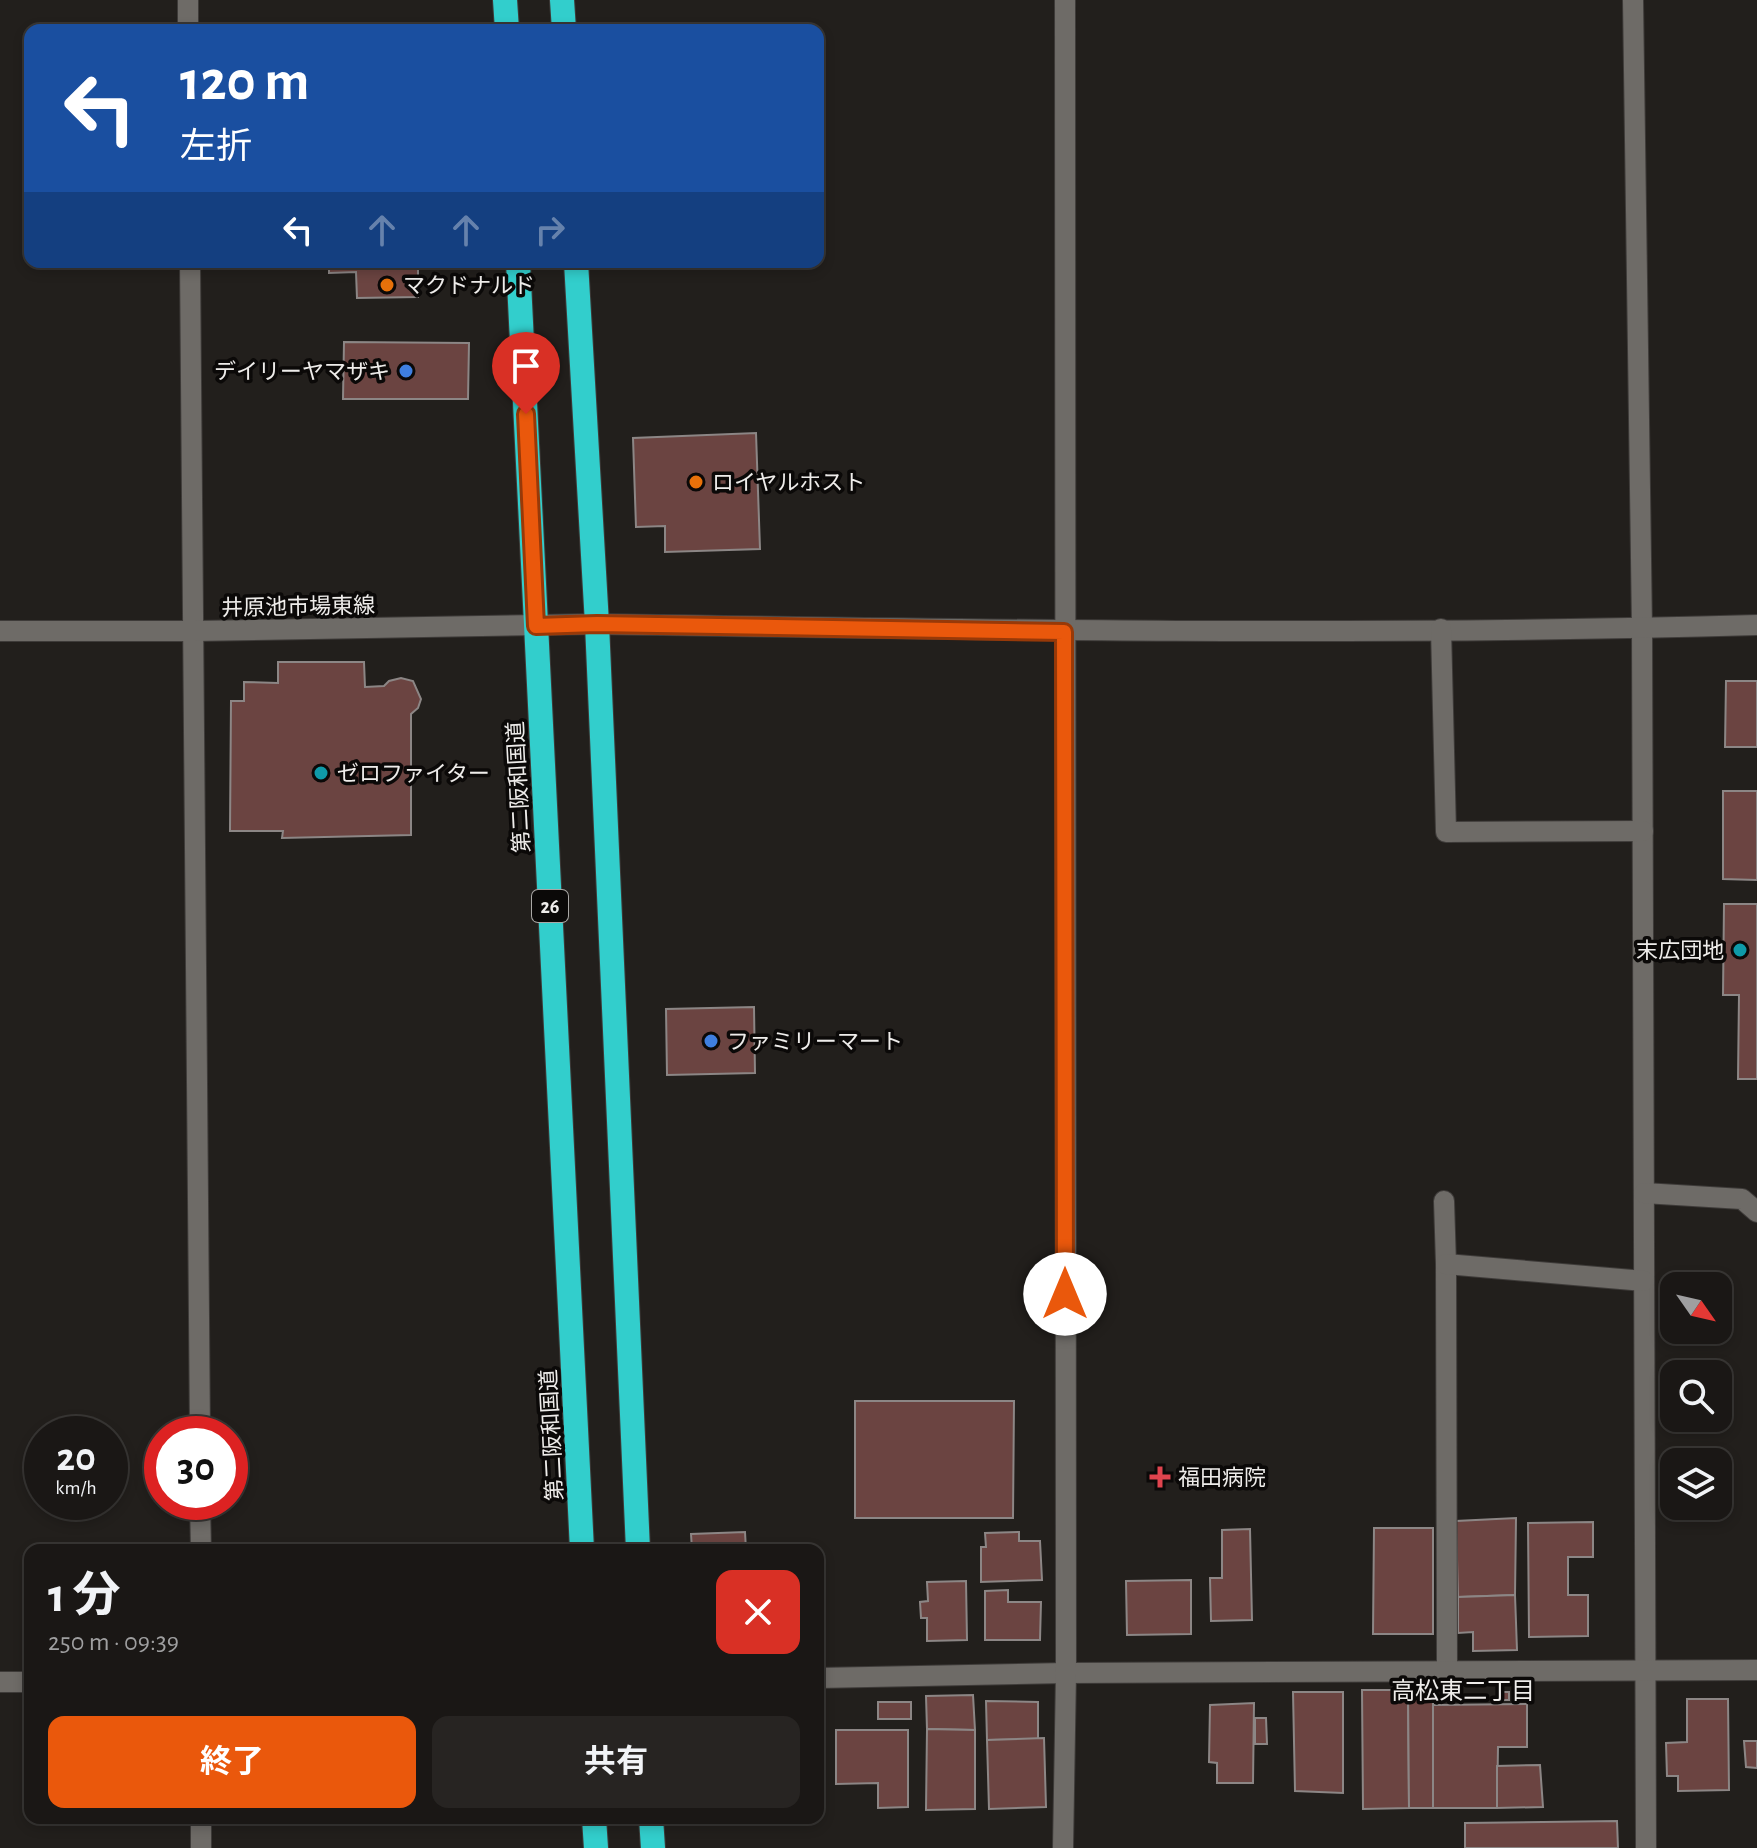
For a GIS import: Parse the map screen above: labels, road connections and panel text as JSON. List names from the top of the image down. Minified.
{"streets":{"highway":["第二阪和国道","26"],"street":["井原池市場東線"]},"crossings":[["井原池市場東線","第二阪和国道"]],"districts":["高松東二丁目"],"places":{"other":["マクドナルド","デイリーヤマザキ","ロイヤルホスト","ゼロファイター","末広団地","ファミリーマート"],"health":["福田病院"]},"north":"bottom right","page":{"turn":["120 m","左折"],"speed":"20 km/h","limit":"30","heading":["1 分","250 m · 09:39"],"buttons":["終了","共有"]}}
